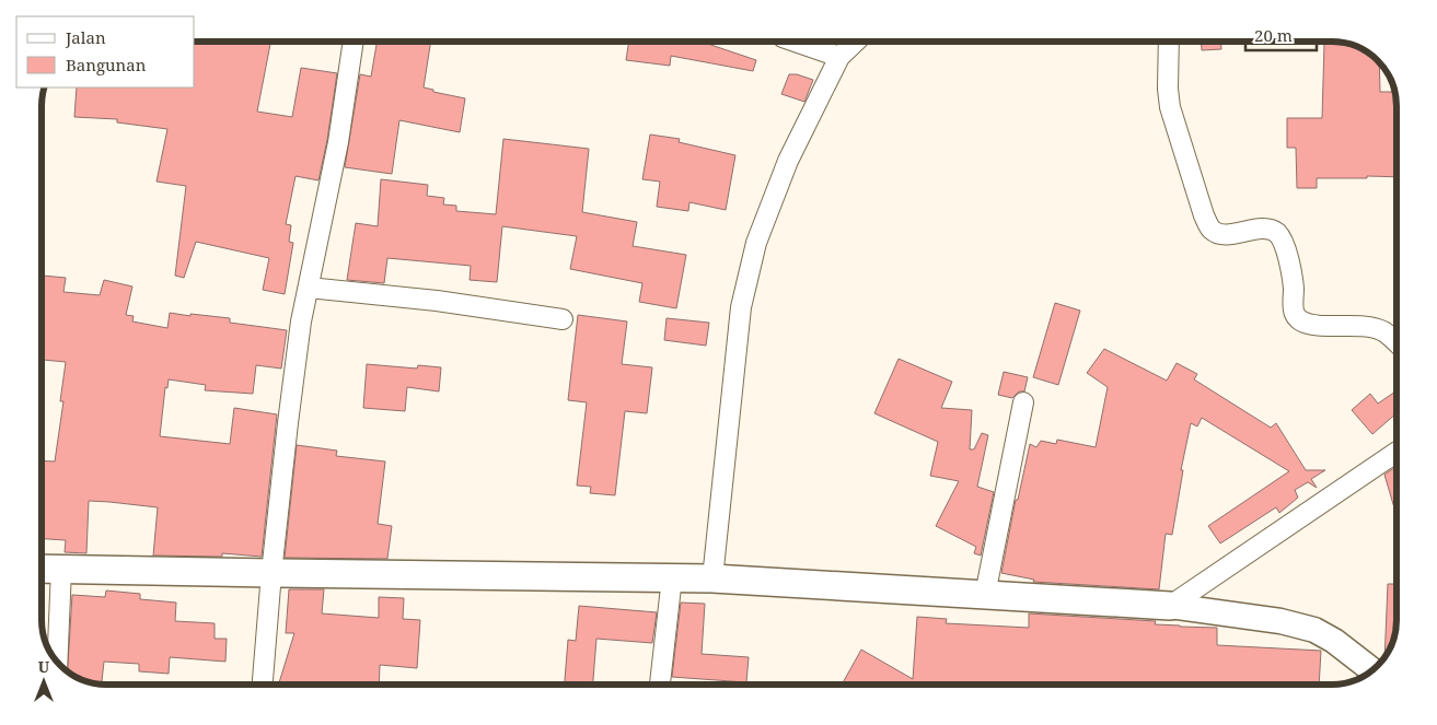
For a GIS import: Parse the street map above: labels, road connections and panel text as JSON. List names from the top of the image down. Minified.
{"legend":["Jalan","Bangunan"],"scale_bar":"20 m","north":"top"}
